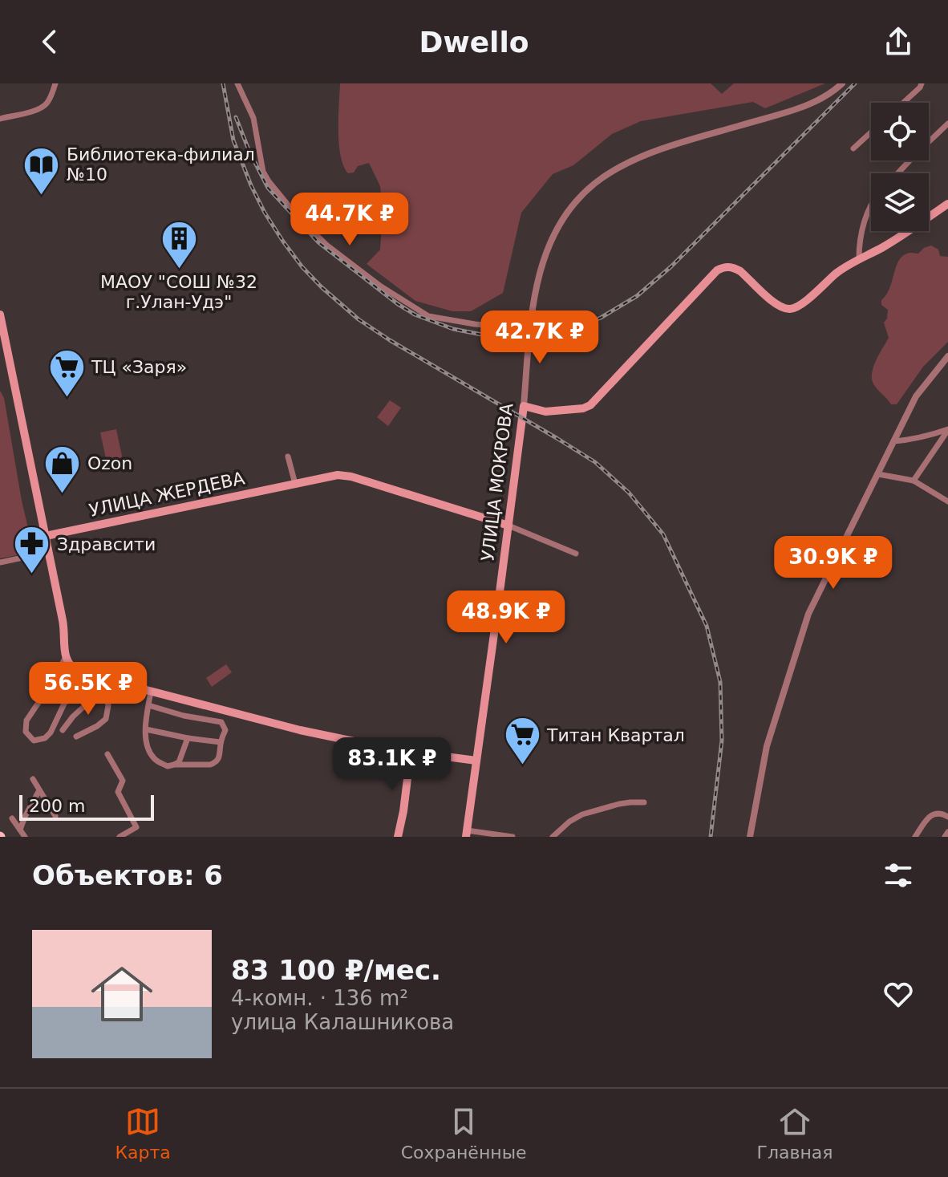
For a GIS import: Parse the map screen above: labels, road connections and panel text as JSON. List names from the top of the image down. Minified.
{"streets":{"main road":["УЛИЦА МОКРОВА","УЛИЦА ЖЕРДЕВА"]},"crossings":[["УЛИЦА МОКРОВА","УЛИЦА ЖЕРДЕВА"]],"places":{"library":["Библиотека-филиал №10"],"building":["МАОУ \"СОШ №32 г.Улан-Удэ\""],"supermarket":["ТЦ «Заря»","Титан Квартал"],"shop":["Ozon"],"pharmacy":["Здравсити"]},"scale_bar":"200 m","page":{"header":"Dwello","price":["44.7K ₽","42.7K ₽","30.9K ₽","48.9K ₽","56.5K ₽","83.1K ₽"],"scale":"200 m","heading":"Объектов: 6","list":[{"name":"83 100 ₽/мес.","note":"4-комн. · 136 m² · улица Калашникова"}],"tabs":["Карта","Сохранённые","Главная"]}}
